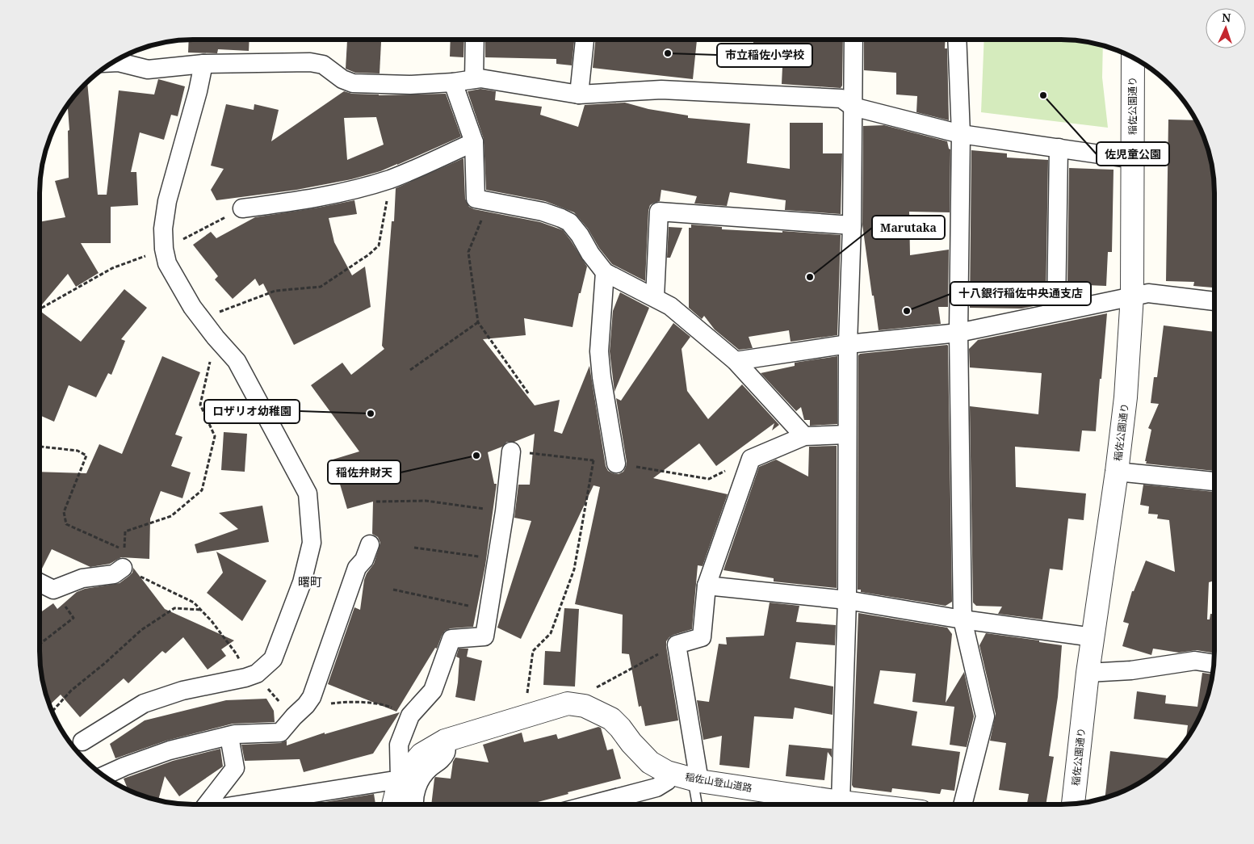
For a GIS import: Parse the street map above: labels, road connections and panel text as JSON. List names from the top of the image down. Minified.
{"streets":{"street":["稲佐公園通り","稲佐山登山道路"]},"districts":["曙町"],"places":["市立稲佐小学校","佐児童公園","Marutaka","十八銀行稲佐中央通支店","ロザリオ幼稚園","稲佐弁財天"],"north":"top"}
